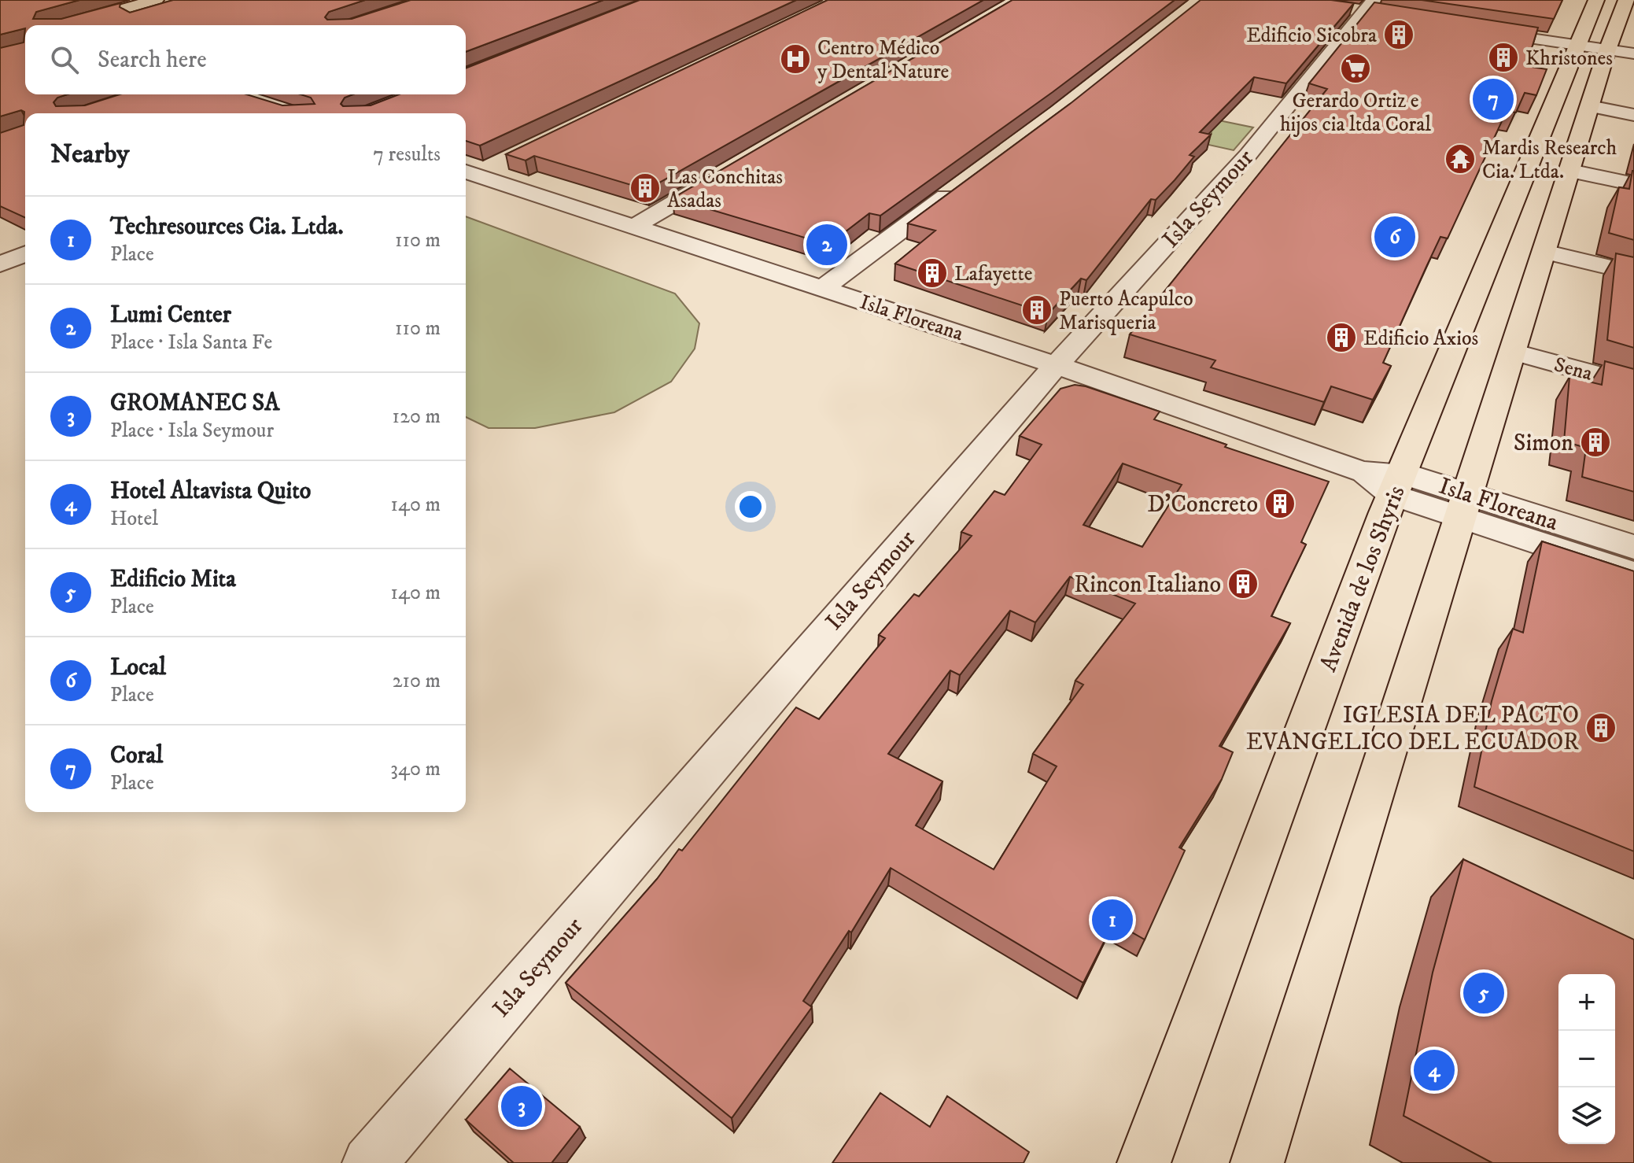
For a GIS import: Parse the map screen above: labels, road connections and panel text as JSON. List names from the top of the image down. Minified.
{"streets":{"main road":["Avenida de los Shyris"],"street":["Isla Seymour","Isla Floreana","Sena"]},"crossings":[["Isla Seymour","Isla Floreana"],["Isla Floreana","Avenida de los Shyris"]],"places":{"building":["Edificio Sicobra","Khristones","Las Conchitas Asadas","Lafayette","Puerto Acapulco Marisqueria","Edificio Axios","Simon","D'Concreto","Rincon Italiano","IGLESIA DEL PACTO EVANGELICO DEL ECUADOR"],"hospital":["Centro Médico y Dental Nature"],"supermarket":["Gerardo Ortiz e hijos cia ltda Coral"],"temple":["Mardis Research Cia. Ltda."]},"page":{"search":"Search here","pins":["7","6","2","1","5","4","3"],"heading":["Nearby","7 results"],"list":[{"mark":"1","name":"Techresources Cia. Ltda.","note":"Place","value":"110 m"},{"mark":"2","name":"Lumi Center","note":"Place · Isla Santa Fe","value":"110 m"},{"mark":"3","name":"GROMANEC SA","note":"Place · Isla Seymour","value":"120 m"},{"mark":"4","name":"Hotel Altavista Quito","note":"Hotel","value":"140 m"},{"mark":"5","name":"Edificio Mita","note":"Place","value":"140 m"},{"mark":"6","name":"Local","note":"Place","value":"210 m"},{"mark":"7","name":"Coral","note":"Place","value":"340 m"}],"map_buttons":["+","−"]}}
